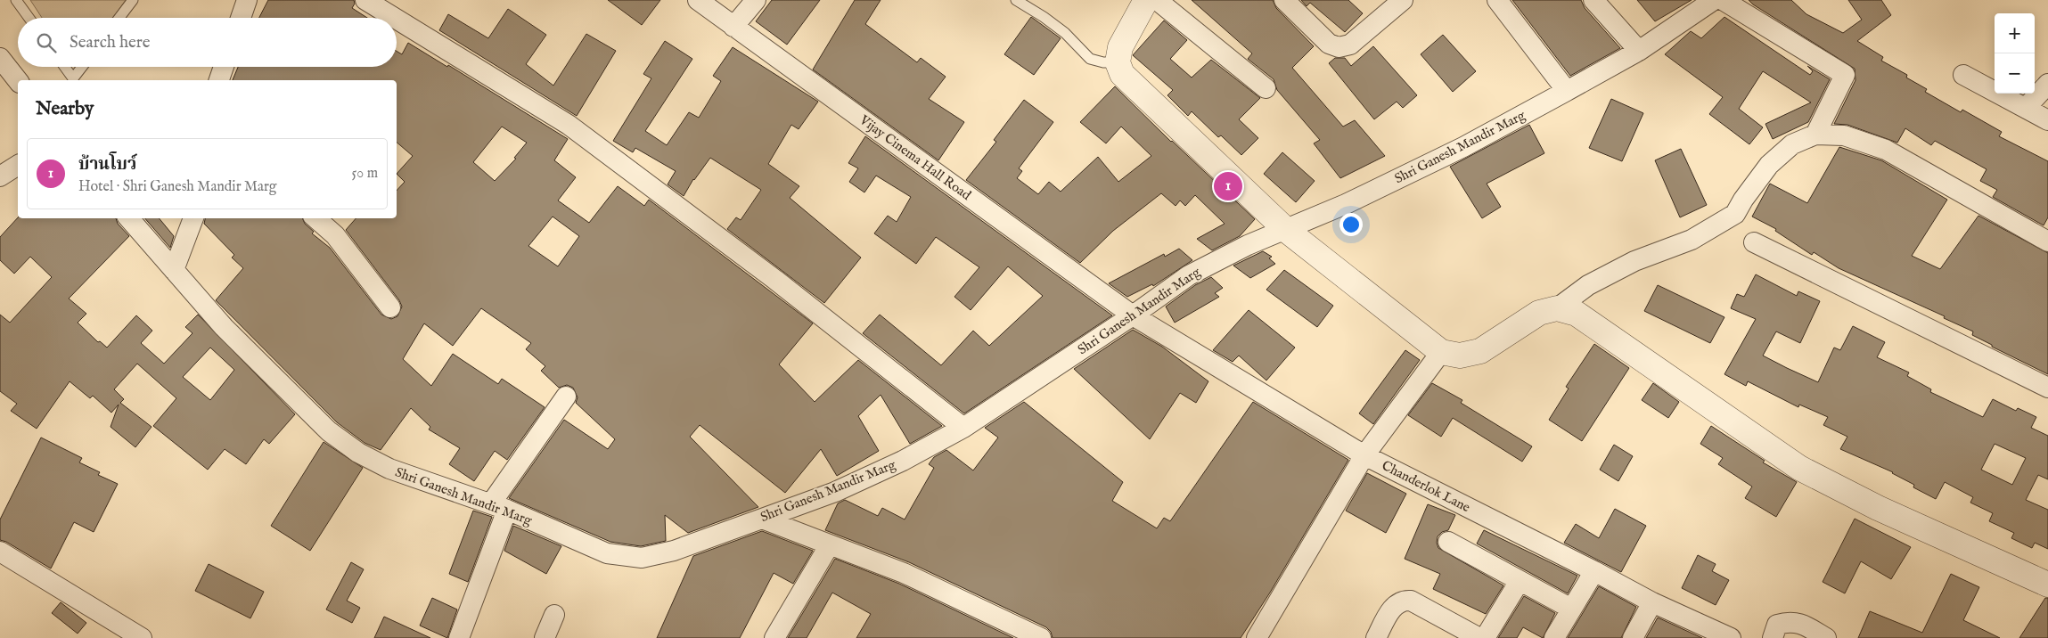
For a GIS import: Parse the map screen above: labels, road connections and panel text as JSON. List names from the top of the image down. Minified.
{"streets":{"street":["Shri Ganesh Mandir Marg","Vijay Cinema Hall Road","Chanderlok Lane"]},"crossings":[["Shri Ganesh Mandir Marg","Vijay Cinema Hall Road"],["Shri Ganesh Mandir Marg","Chanderlok Lane"],["Vijay Cinema Hall Road","Chanderlok Lane"]],"page":{"map_buttons":["+","−"],"search":"Search here","heading":"Nearby","list":[{"mark":"1","name":"บ้านโบว์","note":"Hotel · Shri Ganesh Mandir Marg","value":"50 m"}],"pins":"1"}}
